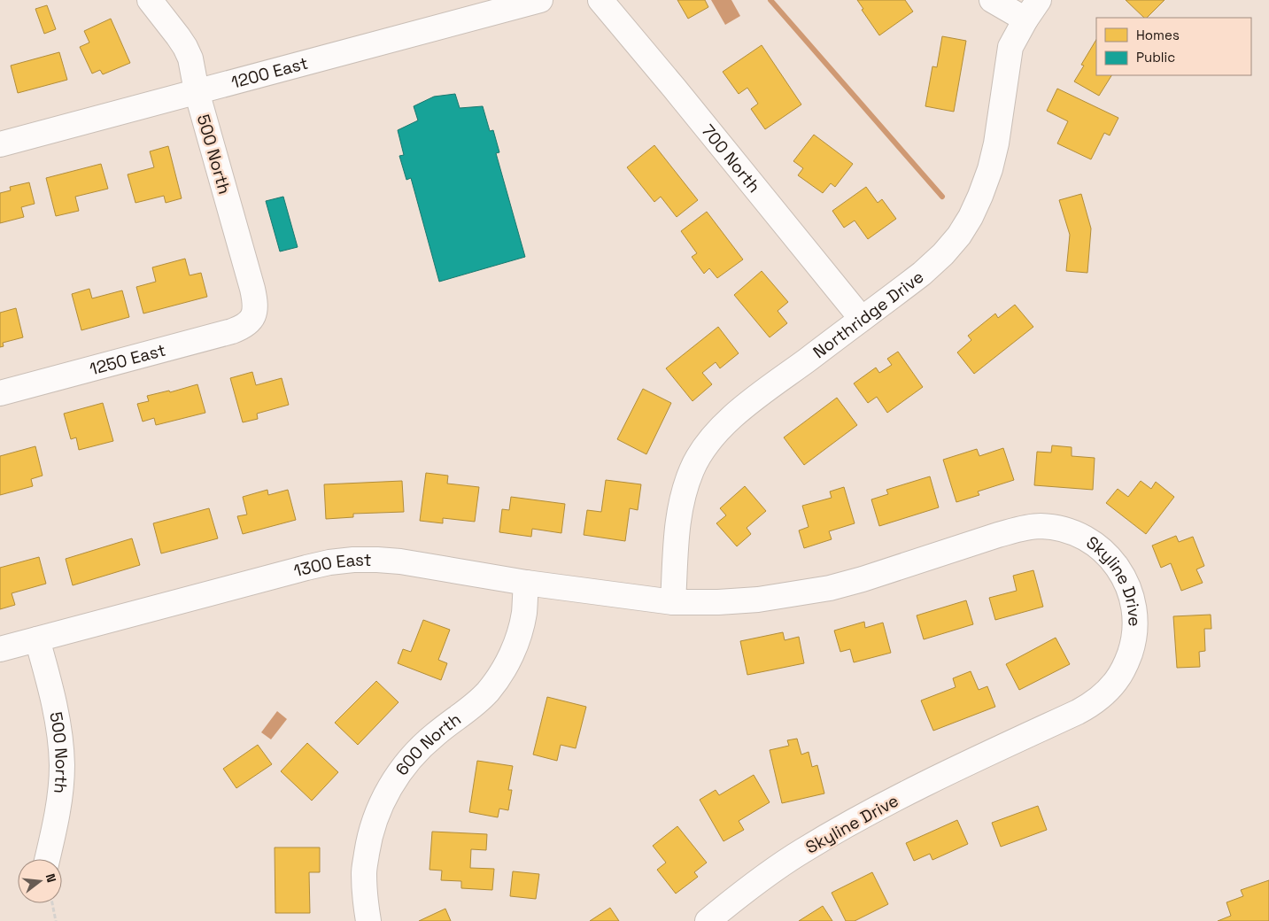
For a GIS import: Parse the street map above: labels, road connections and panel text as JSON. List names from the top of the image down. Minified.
{"streets":{"street":["1200 East","500 North","700 North","Northridge Drive","1250 East","1300 East","Skyline Drive","600 North"]},"crossings":[["1200 East","500 North"],["500 North","1250 East"],["500 North","1300 East"],["700 North","Northridge Drive"],["Northridge Drive","1300 East"],["Northridge Drive","Skyline Drive"],["1300 East","Skyline Drive"],["1300 East","600 North"]],"legend":["Homes","Public"],"north":"right"}
